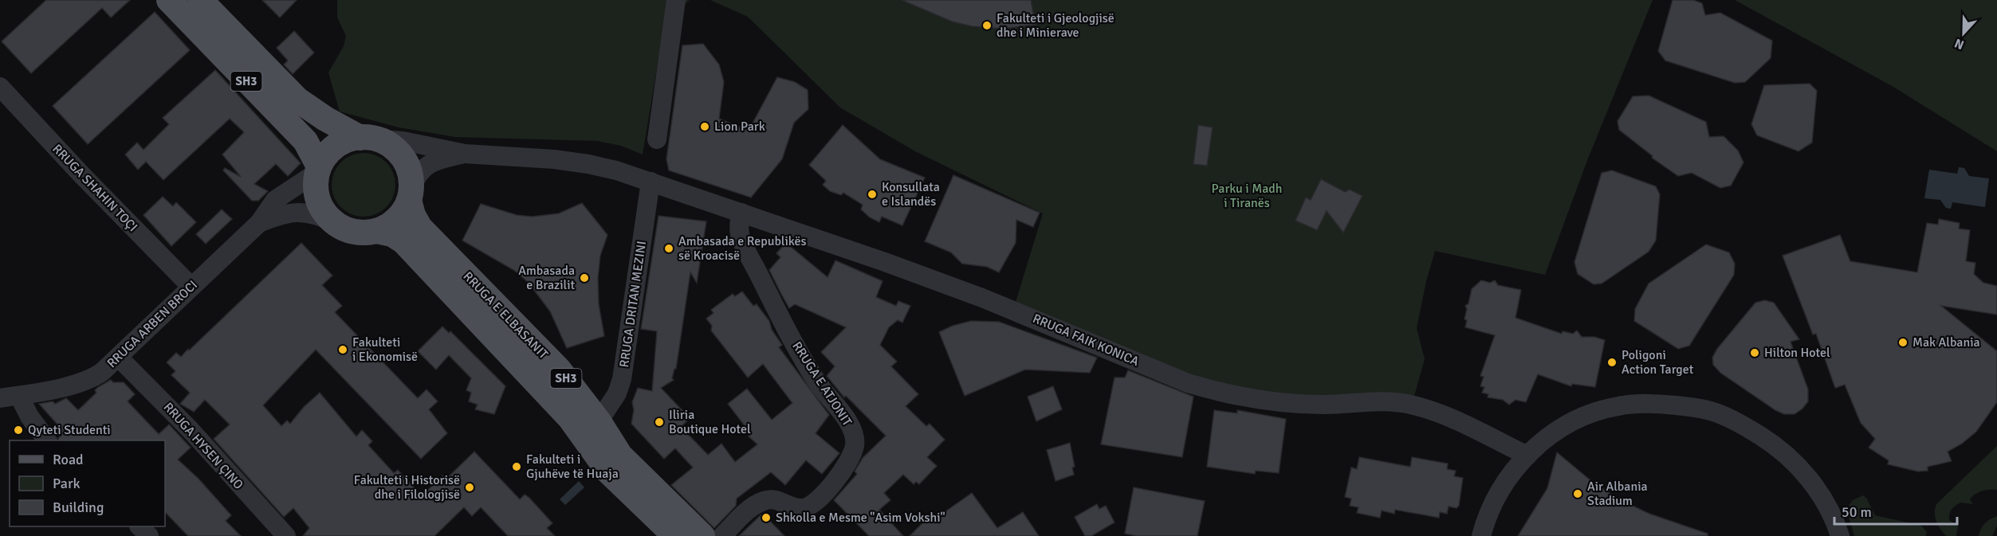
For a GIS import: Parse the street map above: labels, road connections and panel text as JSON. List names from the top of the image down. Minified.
{"streets":{"main road":["SH3","RRUGA E ELBASANIT"],"street":["RRUGA SHAHIN TOÇI","RRUGA DRITAN MEZINI","RRUGA ARBEN BROCI","RRUGA FAIK KONICA","RRUGA E ATJONIT","RRUGA HYSEN ÇINO"]},"crossings":[["SH3","RRUGA E ELBASANIT"],["SH3","RRUGA ARBEN BROCI"],["RRUGA SHAHIN TOÇI","RRUGA ARBEN BROCI"],["RRUGA DRITAN MEZINI","RRUGA E ELBASANIT"],["RRUGA DRITAN MEZINI","RRUGA FAIK KONICA"],["RRUGA E ELBASANIT","RRUGA ARBEN BROCI"],["RRUGA ARBEN BROCI","RRUGA HYSEN ÇINO"],["RRUGA FAIK KONICA","RRUGA E ATJONIT"]],"parks":["Parku i Madh i Tiranës"],"places":["Fakulteti i Gjeologjisë dhe i Minierave","Lion Park","Konsullata e Islandës","Ambasada e Republikës së Kroacisë","Ambasada e Brazilit","Mak Albania","Fakulteti i Ekonomisë","Hilton Hotel","Poligoni Action Target","Iliria Boutique Hotel","Qyteti Studenti","Fakulteti i Gjuhëve të Huaja","Fakulteti i Historisë dhe i Filologjisë","Air Albania Stadium","Shkolla e Mesme \"Asim Vokshi\""],"legend":["Road","Park","Building"],"scale_bar":"50 m","north":"bottom"}
